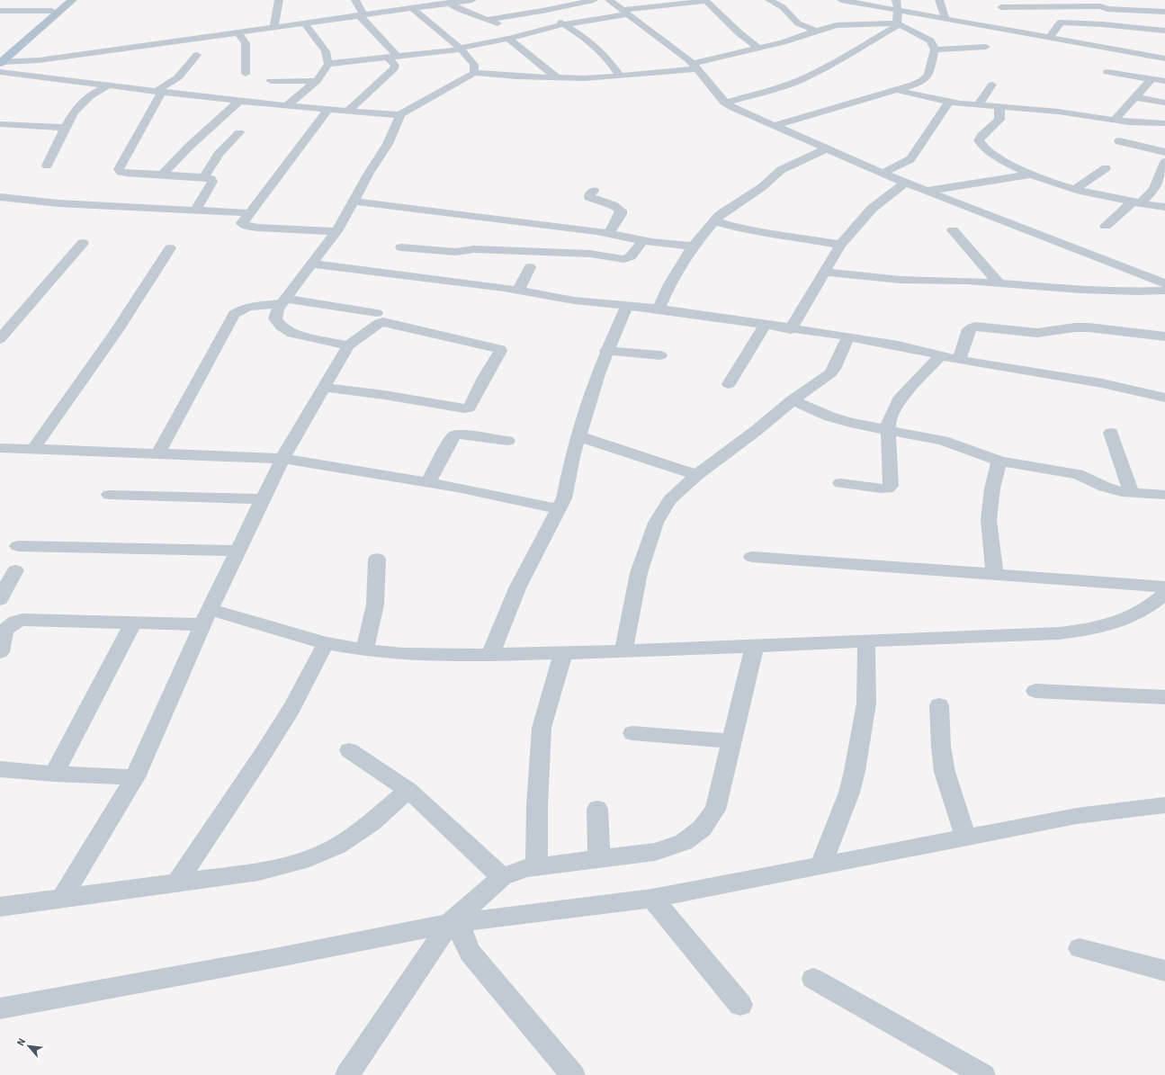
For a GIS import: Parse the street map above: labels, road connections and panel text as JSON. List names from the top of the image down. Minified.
{"north":"top left"}
